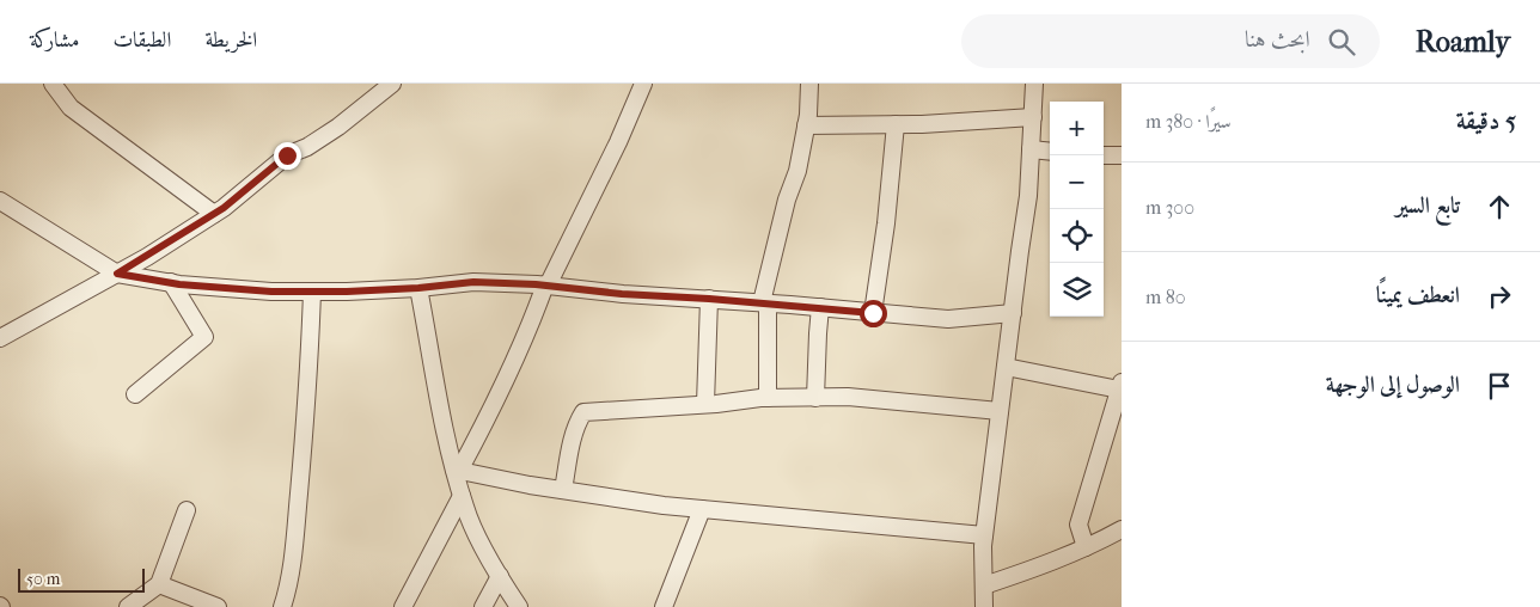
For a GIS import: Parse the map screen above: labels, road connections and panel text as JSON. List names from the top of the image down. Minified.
{"scale_bar":"50 m","page":{"header":"Roamly","search":"ابحث هنا","nav":["الخريطة","الطبقات","مشاركة"],"heading":["5 دقيقة","سيرًا · 380 m"],"map_buttons":["+","−"],"list":[["تابع السير","300 m"],["انعطف يمينًا","80 m"],"الوصول إلى الوجهة"],"scale":"50 m"}}
